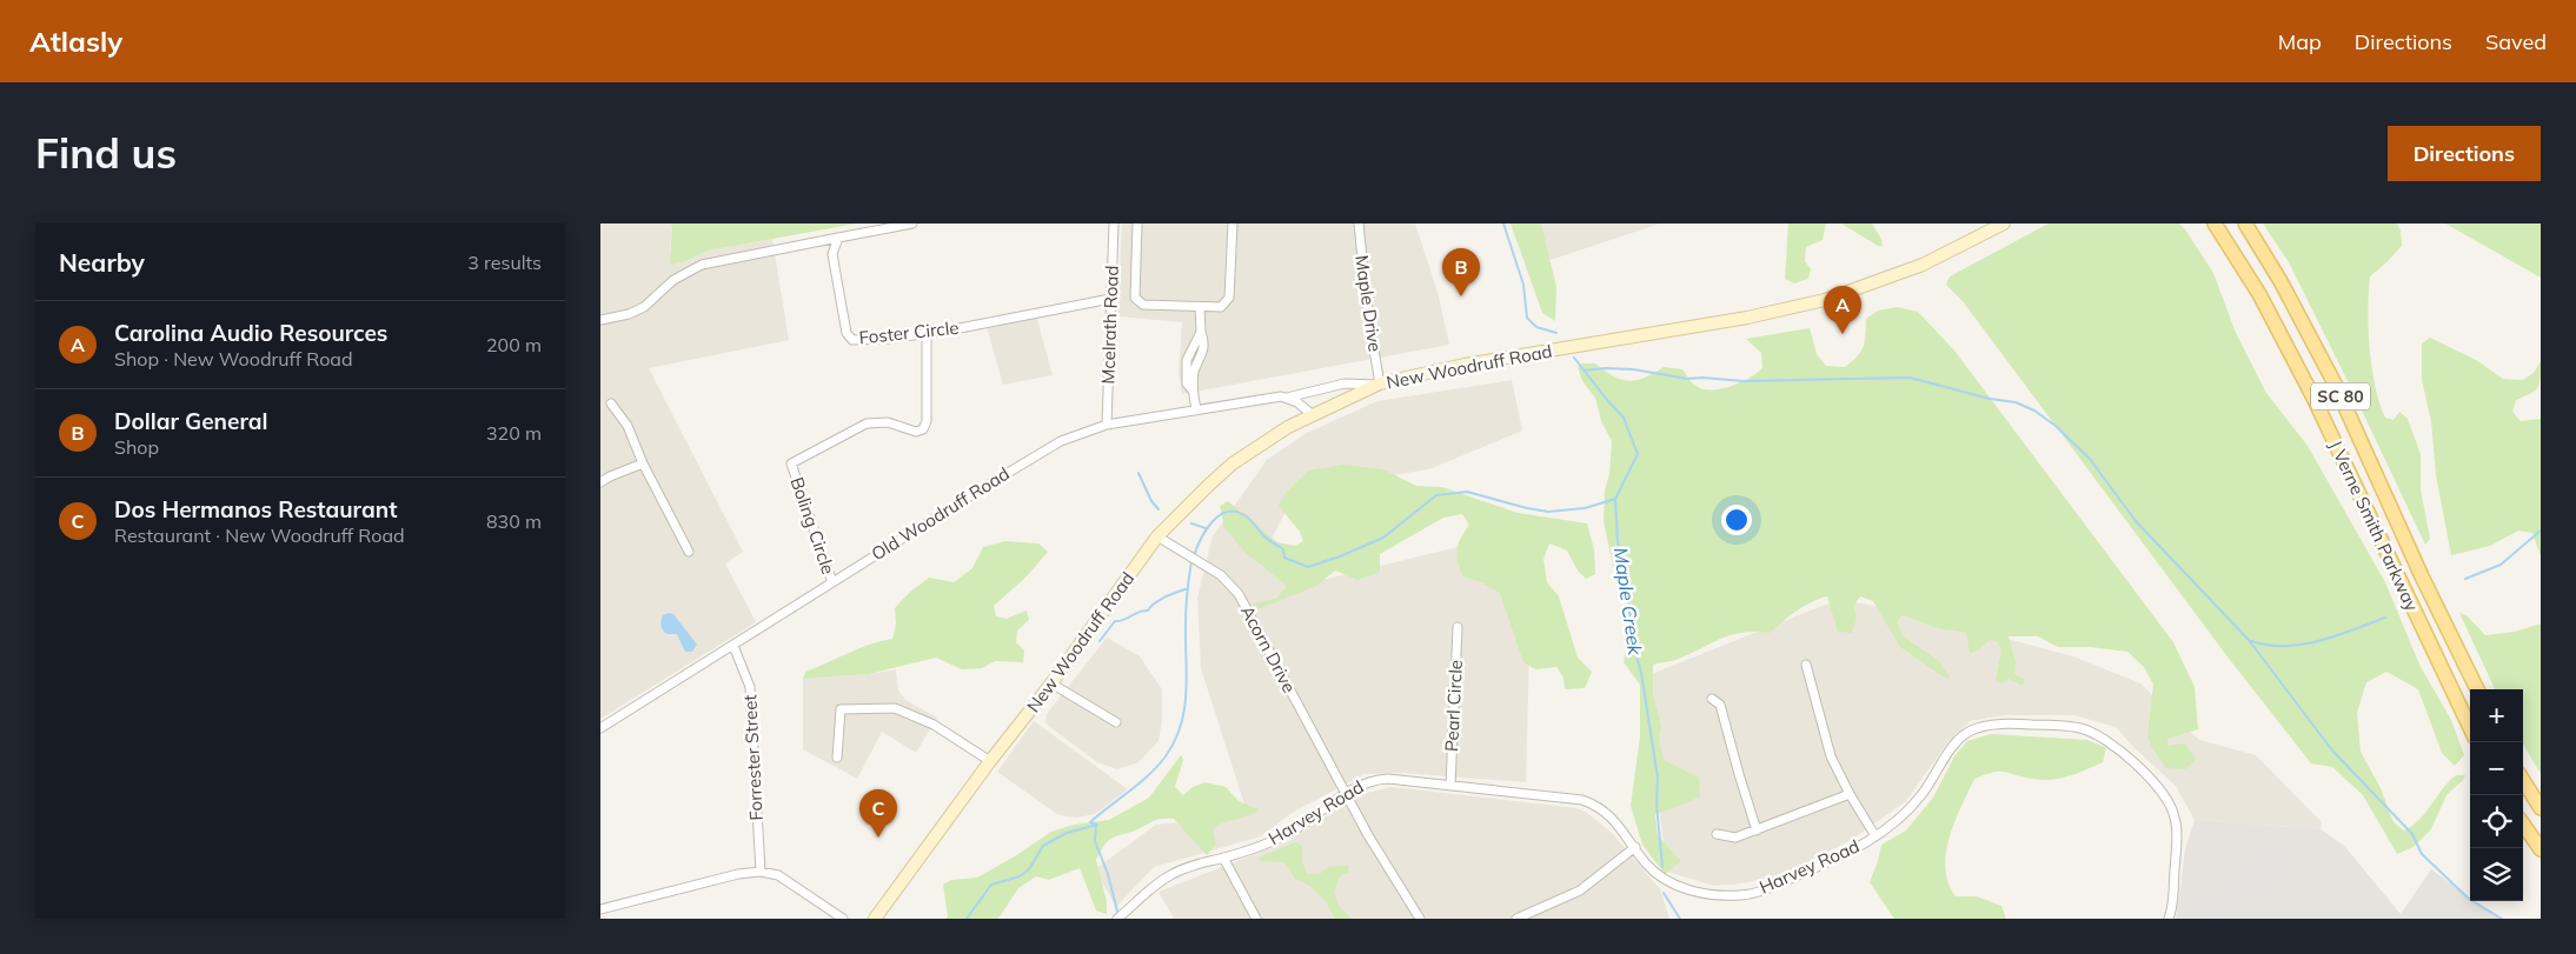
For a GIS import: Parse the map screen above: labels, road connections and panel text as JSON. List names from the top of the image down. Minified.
{"streets":{"main road":["New Woodruff Road","SC 80","J Verne Smith Parkway"],"street":["Maple Drive","Mcelrath Road","Foster Circle","Old Woodruff Road","Boling Circle","Acorn Drive","Pearl Circle","Forrester Street","Harvey Road"]},"crossings":[["Maple Drive","New Woodruff Road"],["Maple Drive","Old Woodruff Road"],["Mcelrath Road","Foster Circle"],["Mcelrath Road","Old Woodruff Road"],["Foster Circle","Boling Circle"],["New Woodruff Road","Old Woodruff Road"],["New Woodruff Road","Acorn Drive"],["Old Woodruff Road","Boling Circle"],["Old Woodruff Road","Forrester Street"],["Acorn Drive","Harvey Road"],["Pearl Circle","Harvey Road"]],"water":["Maple Creek"],"page":{"header":"Atlasly","nav":["Map","Directions","Saved"],"buttons":"Directions","title":"Find us","heading":["Nearby","3 results"],"pins":["B","A","C"],"list":[{"mark":"A","name":"Carolina Audio Resources","note":"Shop · New Woodruff Road","value":"200 m"},{"mark":"B","name":"Dollar General","note":"Shop","value":"320 m"},{"mark":"C","name":"Dos Hermanos Restaurant","note":"Restaurant · New Woodruff Road","value":"830 m"}],"map_buttons":["+","−"]}}
